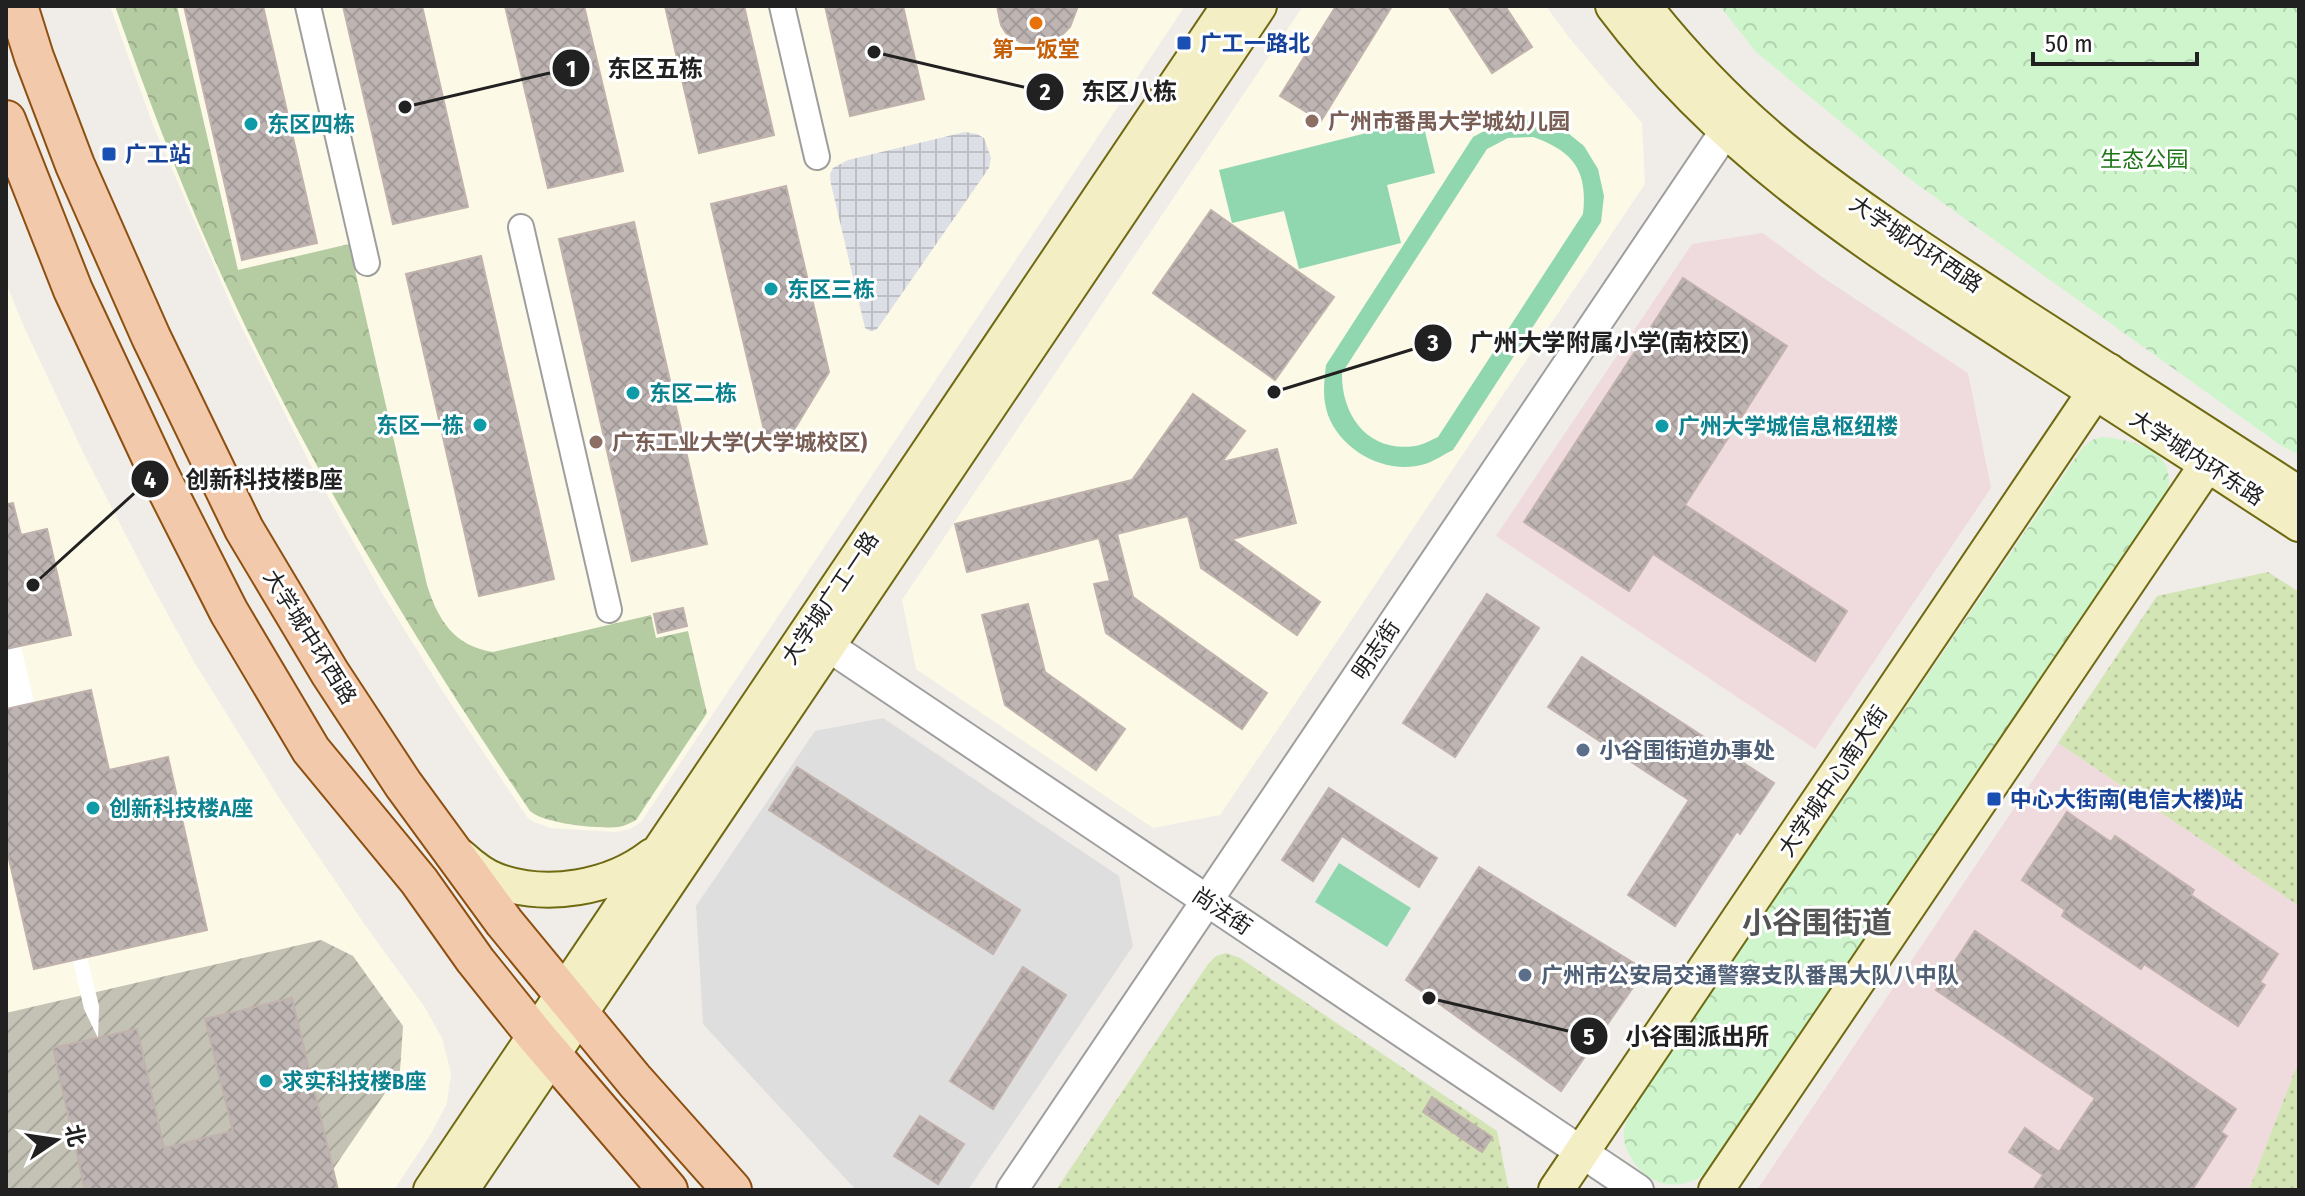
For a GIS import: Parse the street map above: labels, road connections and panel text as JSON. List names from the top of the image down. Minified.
{"streets":{"main road":["大学城内环西路","大学城内环东路","大学城广工一路","大学城中环西路","大学城中心南大街"],"street":["明志街","尚法街"]},"crossings":[["大学城内环西路","大学城内环东路"],["大学城内环西路","明志街"],["大学城内环西路","大学城中心南大街"],["大学城广工一路","大学城中环西路"],["大学城广工一路","尚法街"],["明志街","尚法街"],["大学城中心南大街","尚法街"]],"districts":["小谷围街道"],"parks":["生态公园"],"places":{"other":["第一饭堂","东区八栋","东区五栋","广州市番禺大学城幼儿园","东区四栋","东区三栋","广州大学附属小学(南校区)","东区二栋","东区一栋","广州大学城信息枢纽楼","广东工业大学(大学城校区)","创新科技楼B座","小谷围街道办事处","创新科技楼A座","广州市公安局交通警察支队番禺大队八中队","小谷围派出所","求实科技楼B座"],"transit":["广工一路北","广工站","中心大街南(电信大楼)站"]},"scale_bar":"50 m","north":"right"}
